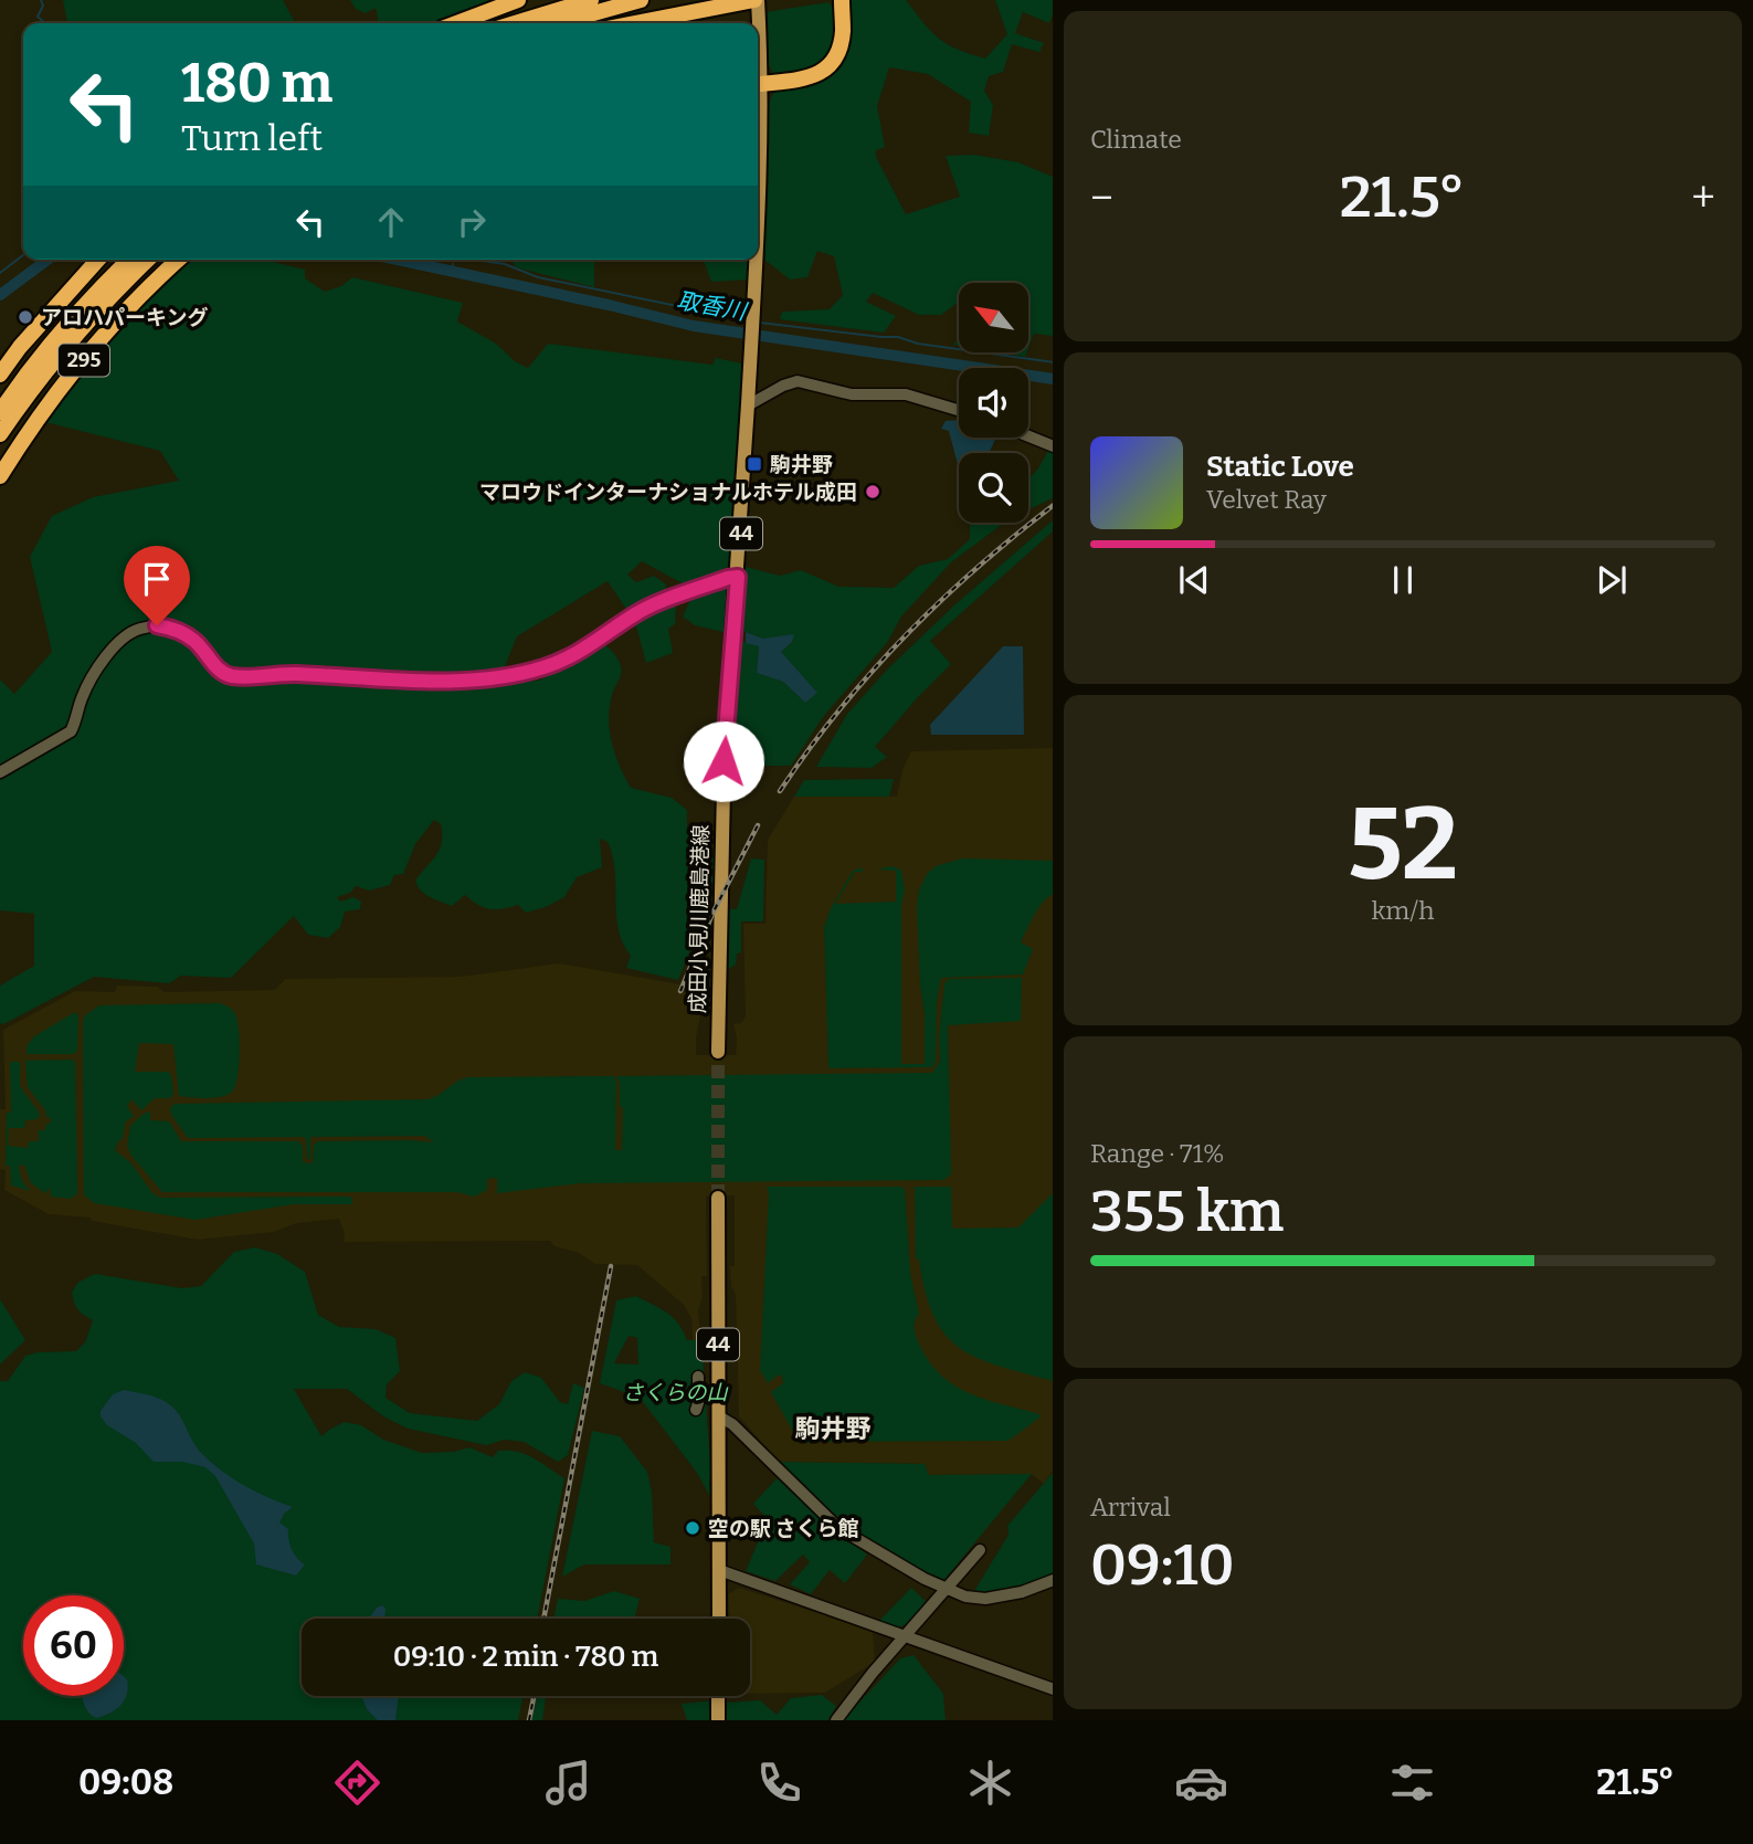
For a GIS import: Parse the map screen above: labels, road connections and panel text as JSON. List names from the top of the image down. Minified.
{"streets":{"highway":["295"],"main road":["44","成田小見川鹿島港線"]},"districts":["駒井野"],"water":["取香川"],"parks":["さくらの山"],"places":{"other":["アロハパーキング","マロウドインターナショナルホテル成田","空の駅 さくら館"],"transit":["駒井野"]},"north":"top left","page":{"tile":["Climate",["52","km/h"],["Range · 71%","355 km"],["Arrival","09:10"]],"turn":["180 m","Turn left"],"heat":["−","21.5°","+"],"song":["Static Love","Velvet Ray"],"limit":"60","trip":"09:10 · 2 min · 780 m","tabs":["09:08","21.5°"]}}
